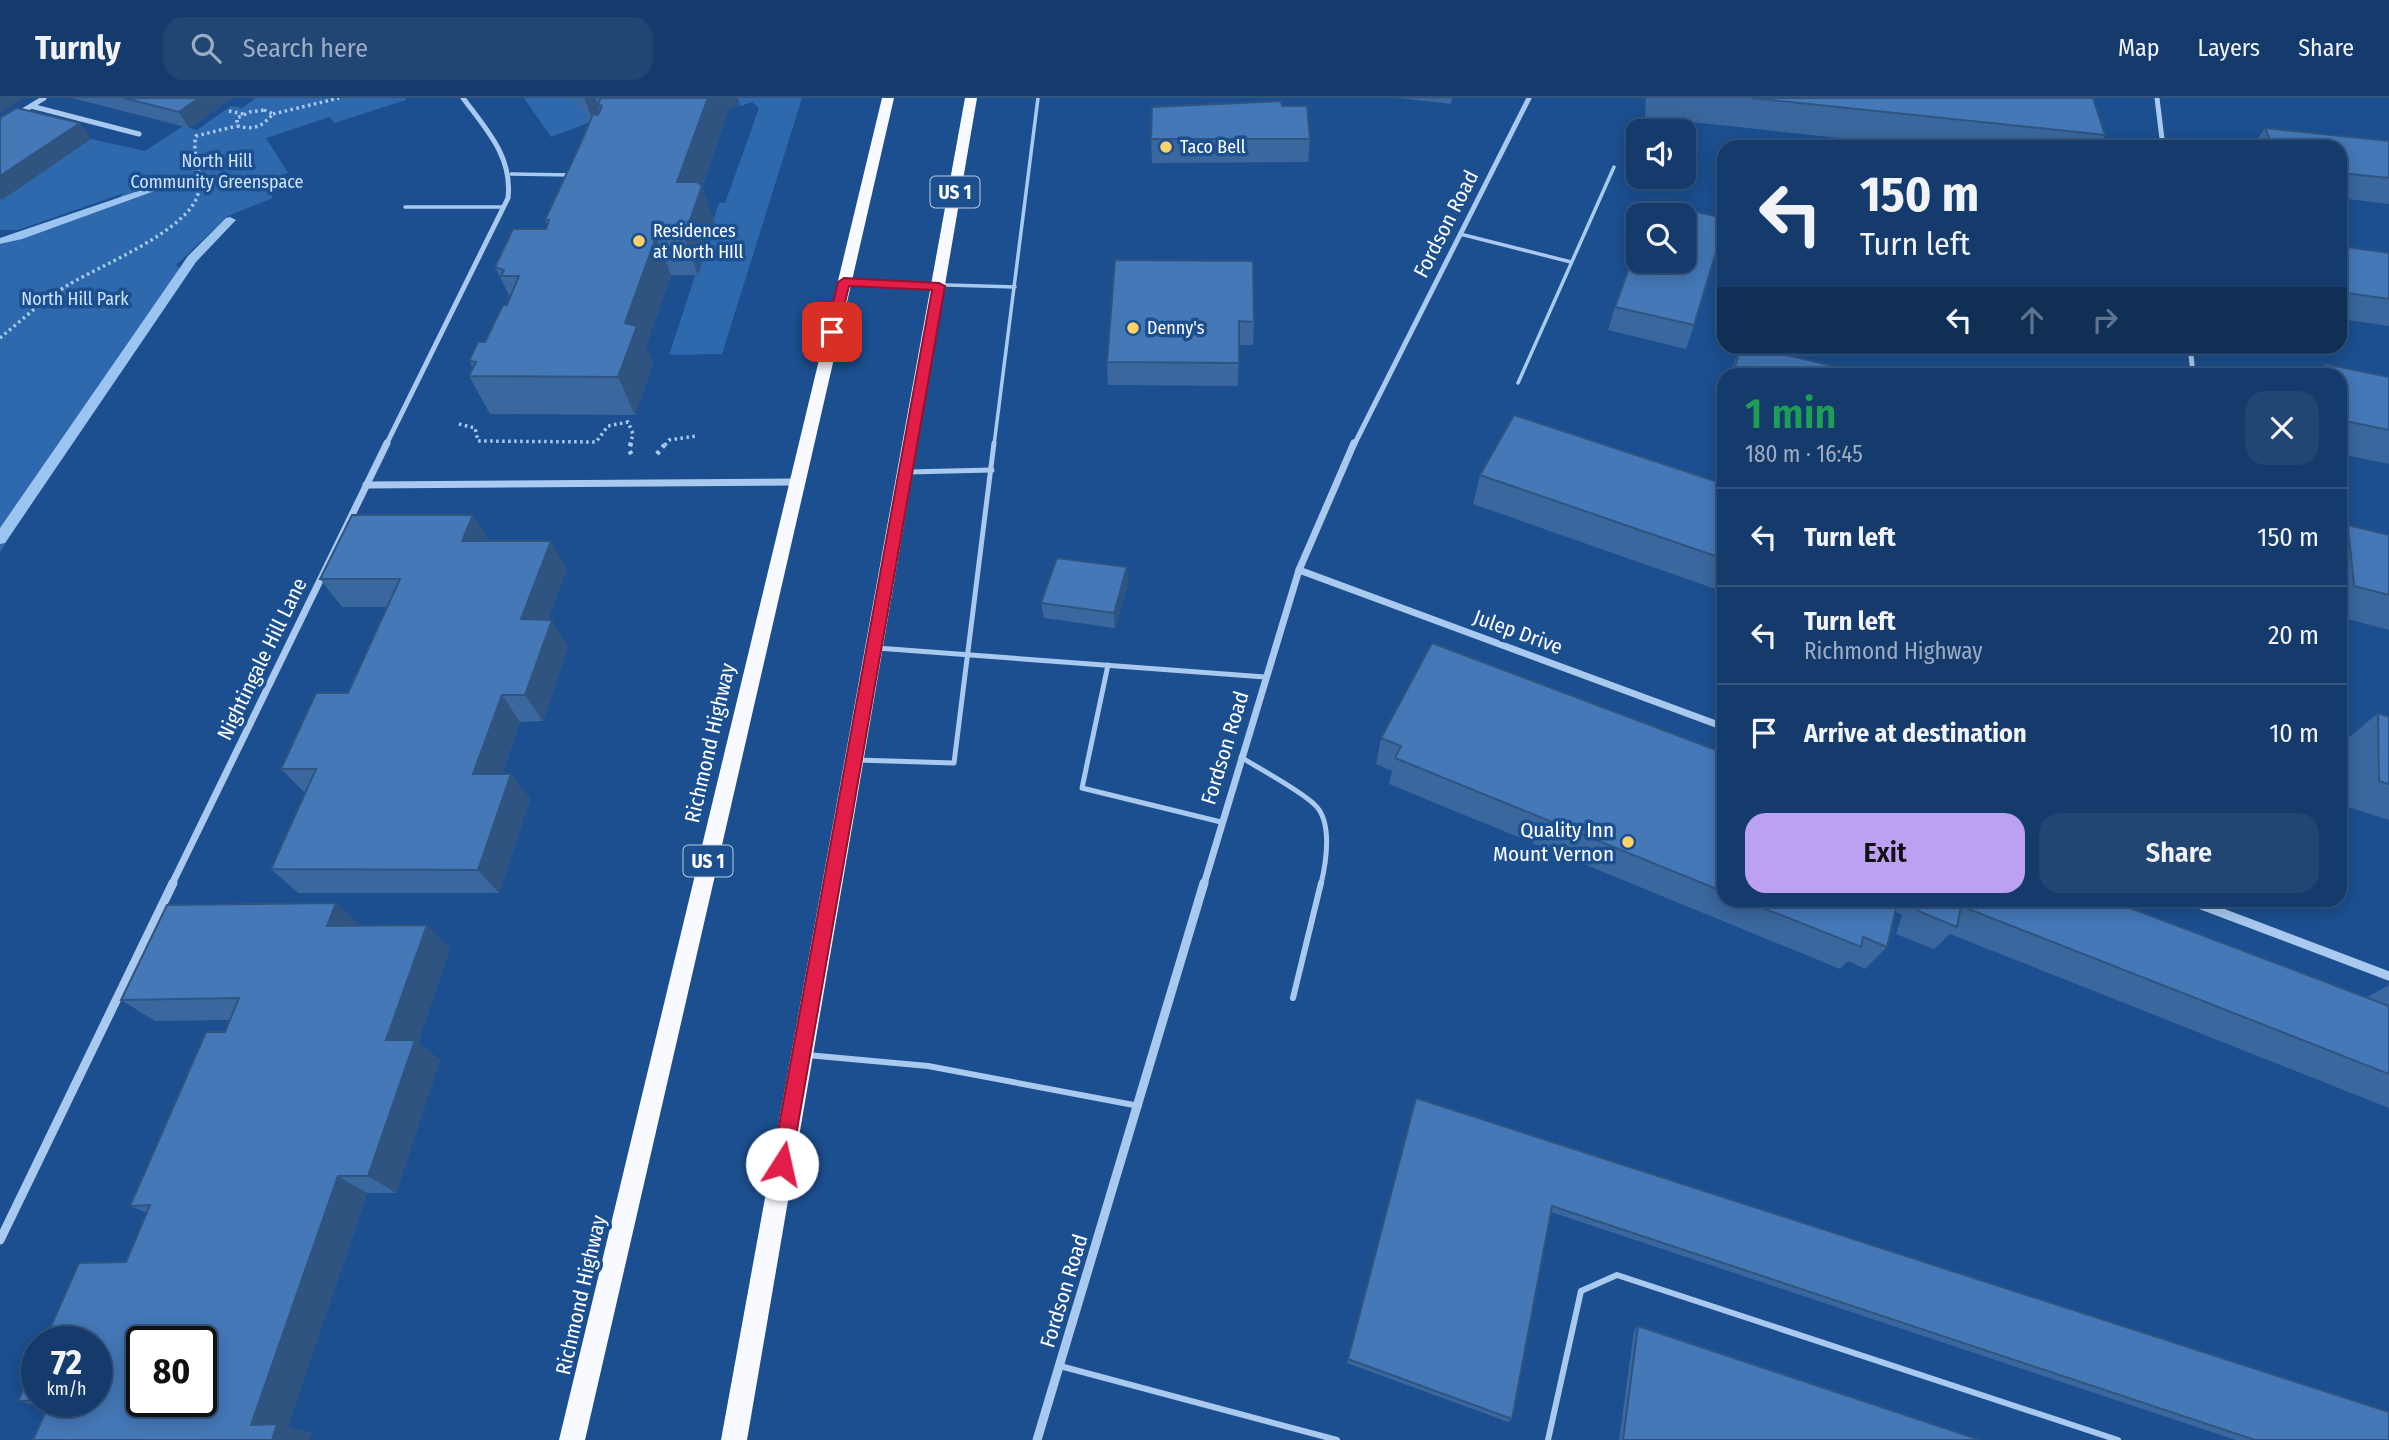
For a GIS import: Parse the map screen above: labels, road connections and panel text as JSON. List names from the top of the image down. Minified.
{"streets":{"highway":["US 1","Richmond Highway"],"street":["Fordson Road","Julep Drive","Nightingale Hill Lane"]},"crossings":[["Fordson Road","Julep Drive"]],"parks":["North Hill Community Greenspace","North Hill Park"],"places":["Taco Bell","Residences at North HIll","Denny's","Quality Inn Mount Vernon"],"page":{"header":"Turnly","search":"Search here","nav":["Map","Layers","Share"],"turn":["150 m","Turn left"],"heading":["1 min","180 m · 16:45"],"list":[{"name":"Turn left","value":"150 m"},{"name":"Turn left","note":"Richmond Highway","value":"20 m"},{"name":"Arrive at destination","value":"10 m"}],"buttons":["Exit","Share"],"speed":"72 km/h","limit":"80"}}
